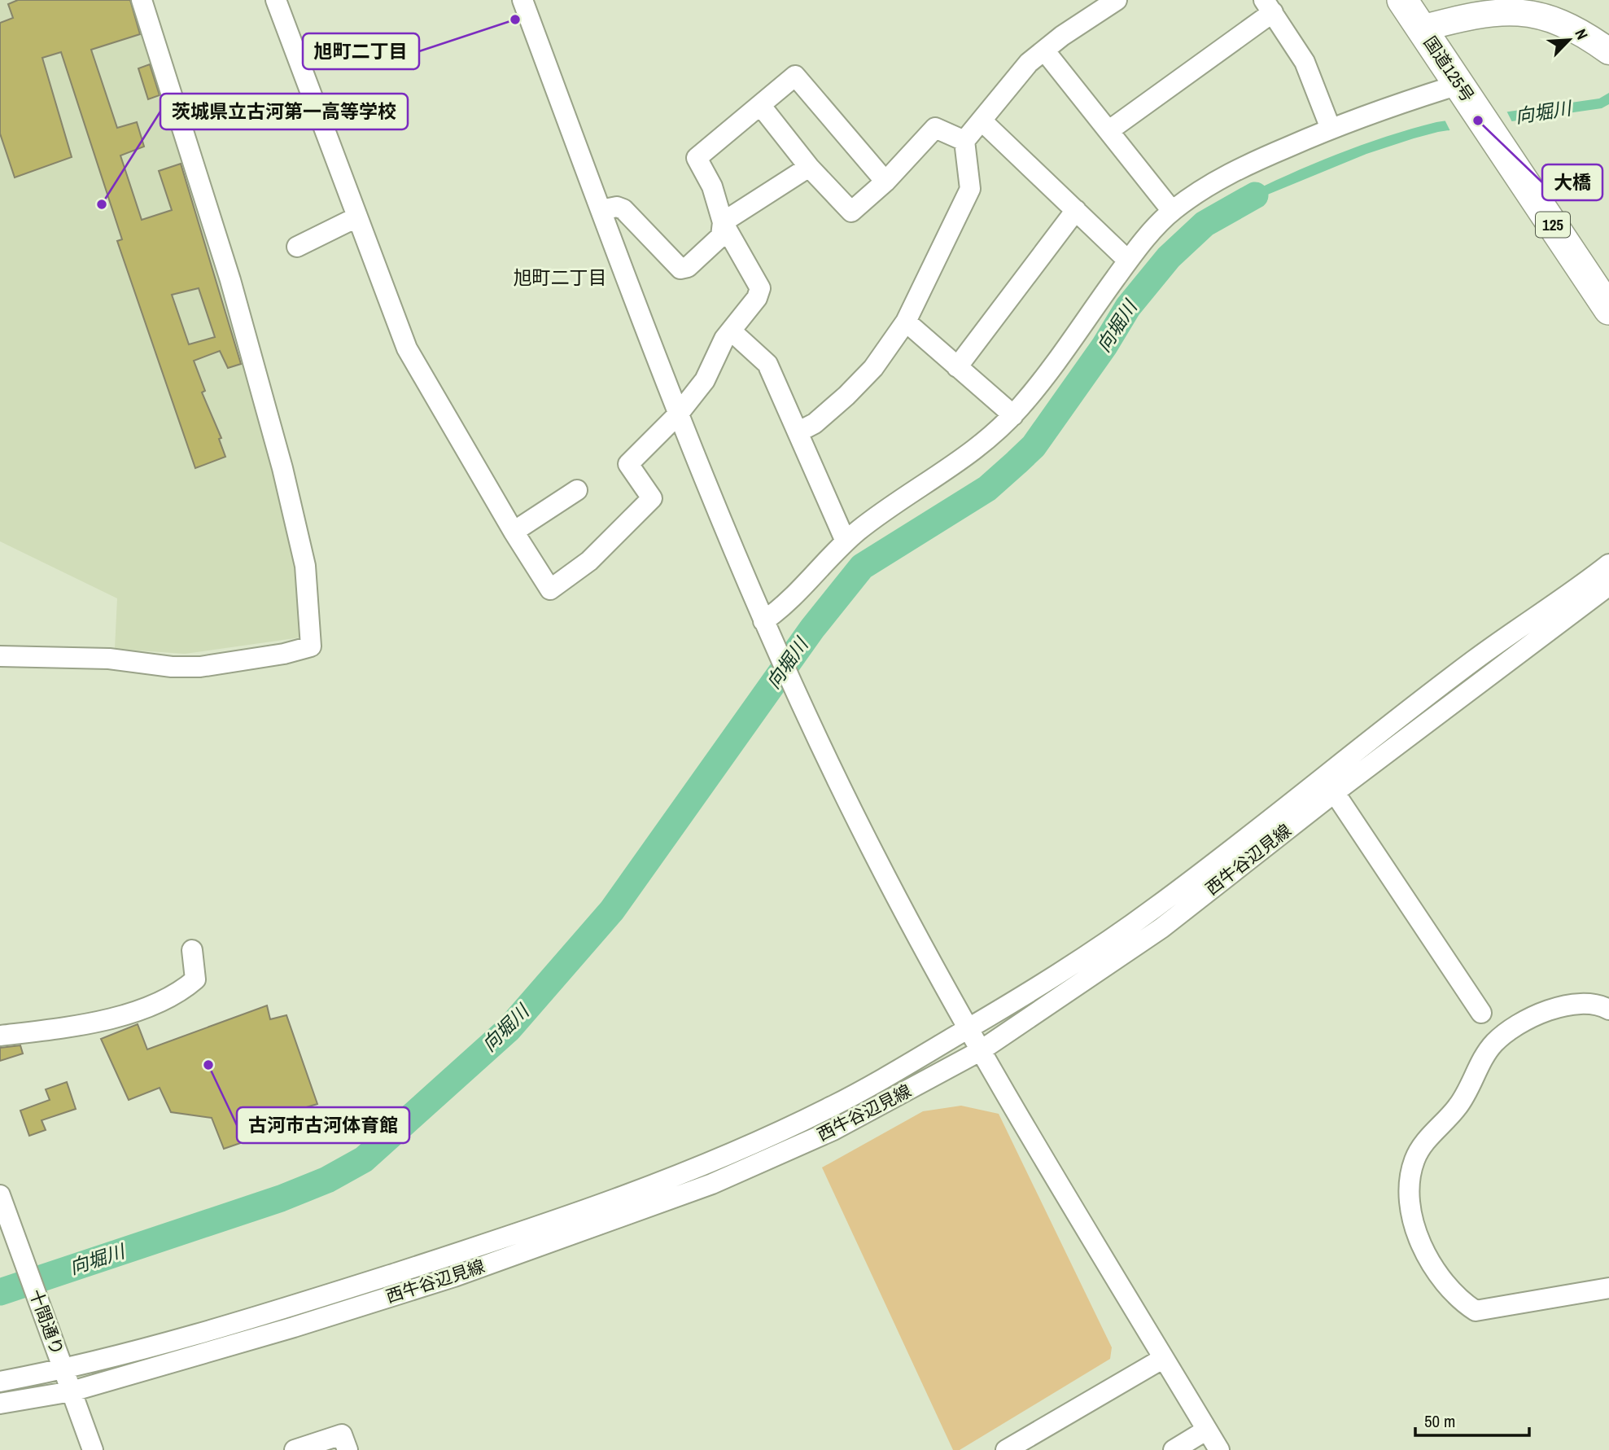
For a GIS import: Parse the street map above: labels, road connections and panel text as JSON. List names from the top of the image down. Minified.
{"streets":{"highway":["国道125号","125"],"street":["西牛谷辺見線","十間通り"]},"crossings":[["西牛谷辺見線","十間通り"]],"districts":["旭町二丁目"],"water":["向堀川"],"places":["旭町二丁目","大橋","茨城県立古河第一高等学校","古河市古河体育館"],"scale_bar":"50 m","north":"top right"}
